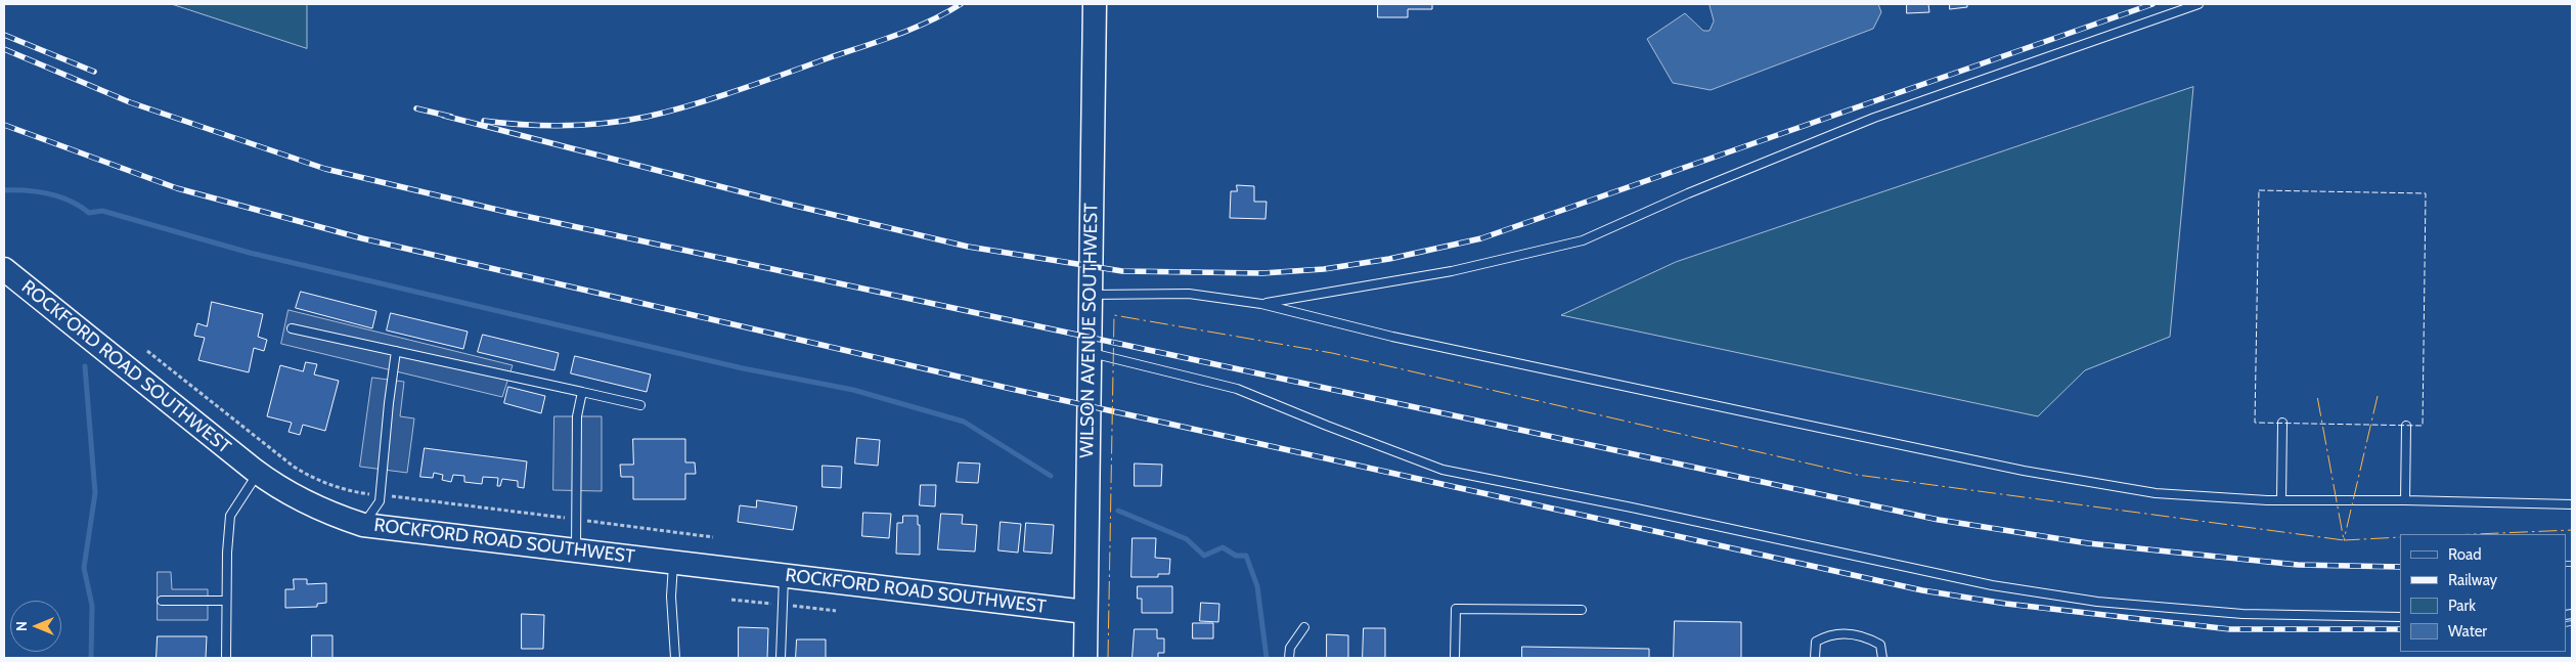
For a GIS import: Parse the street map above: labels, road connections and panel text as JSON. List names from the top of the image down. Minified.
{"streets":{"street":["WILSON AVENUE SOUTHWEST","ROCKFORD ROAD SOUTHWEST"]},"crossings":[["WILSON AVENUE SOUTHWEST","ROCKFORD ROAD SOUTHWEST"]],"legend":["Road","Railway","Park","Water"],"north":"left"}
